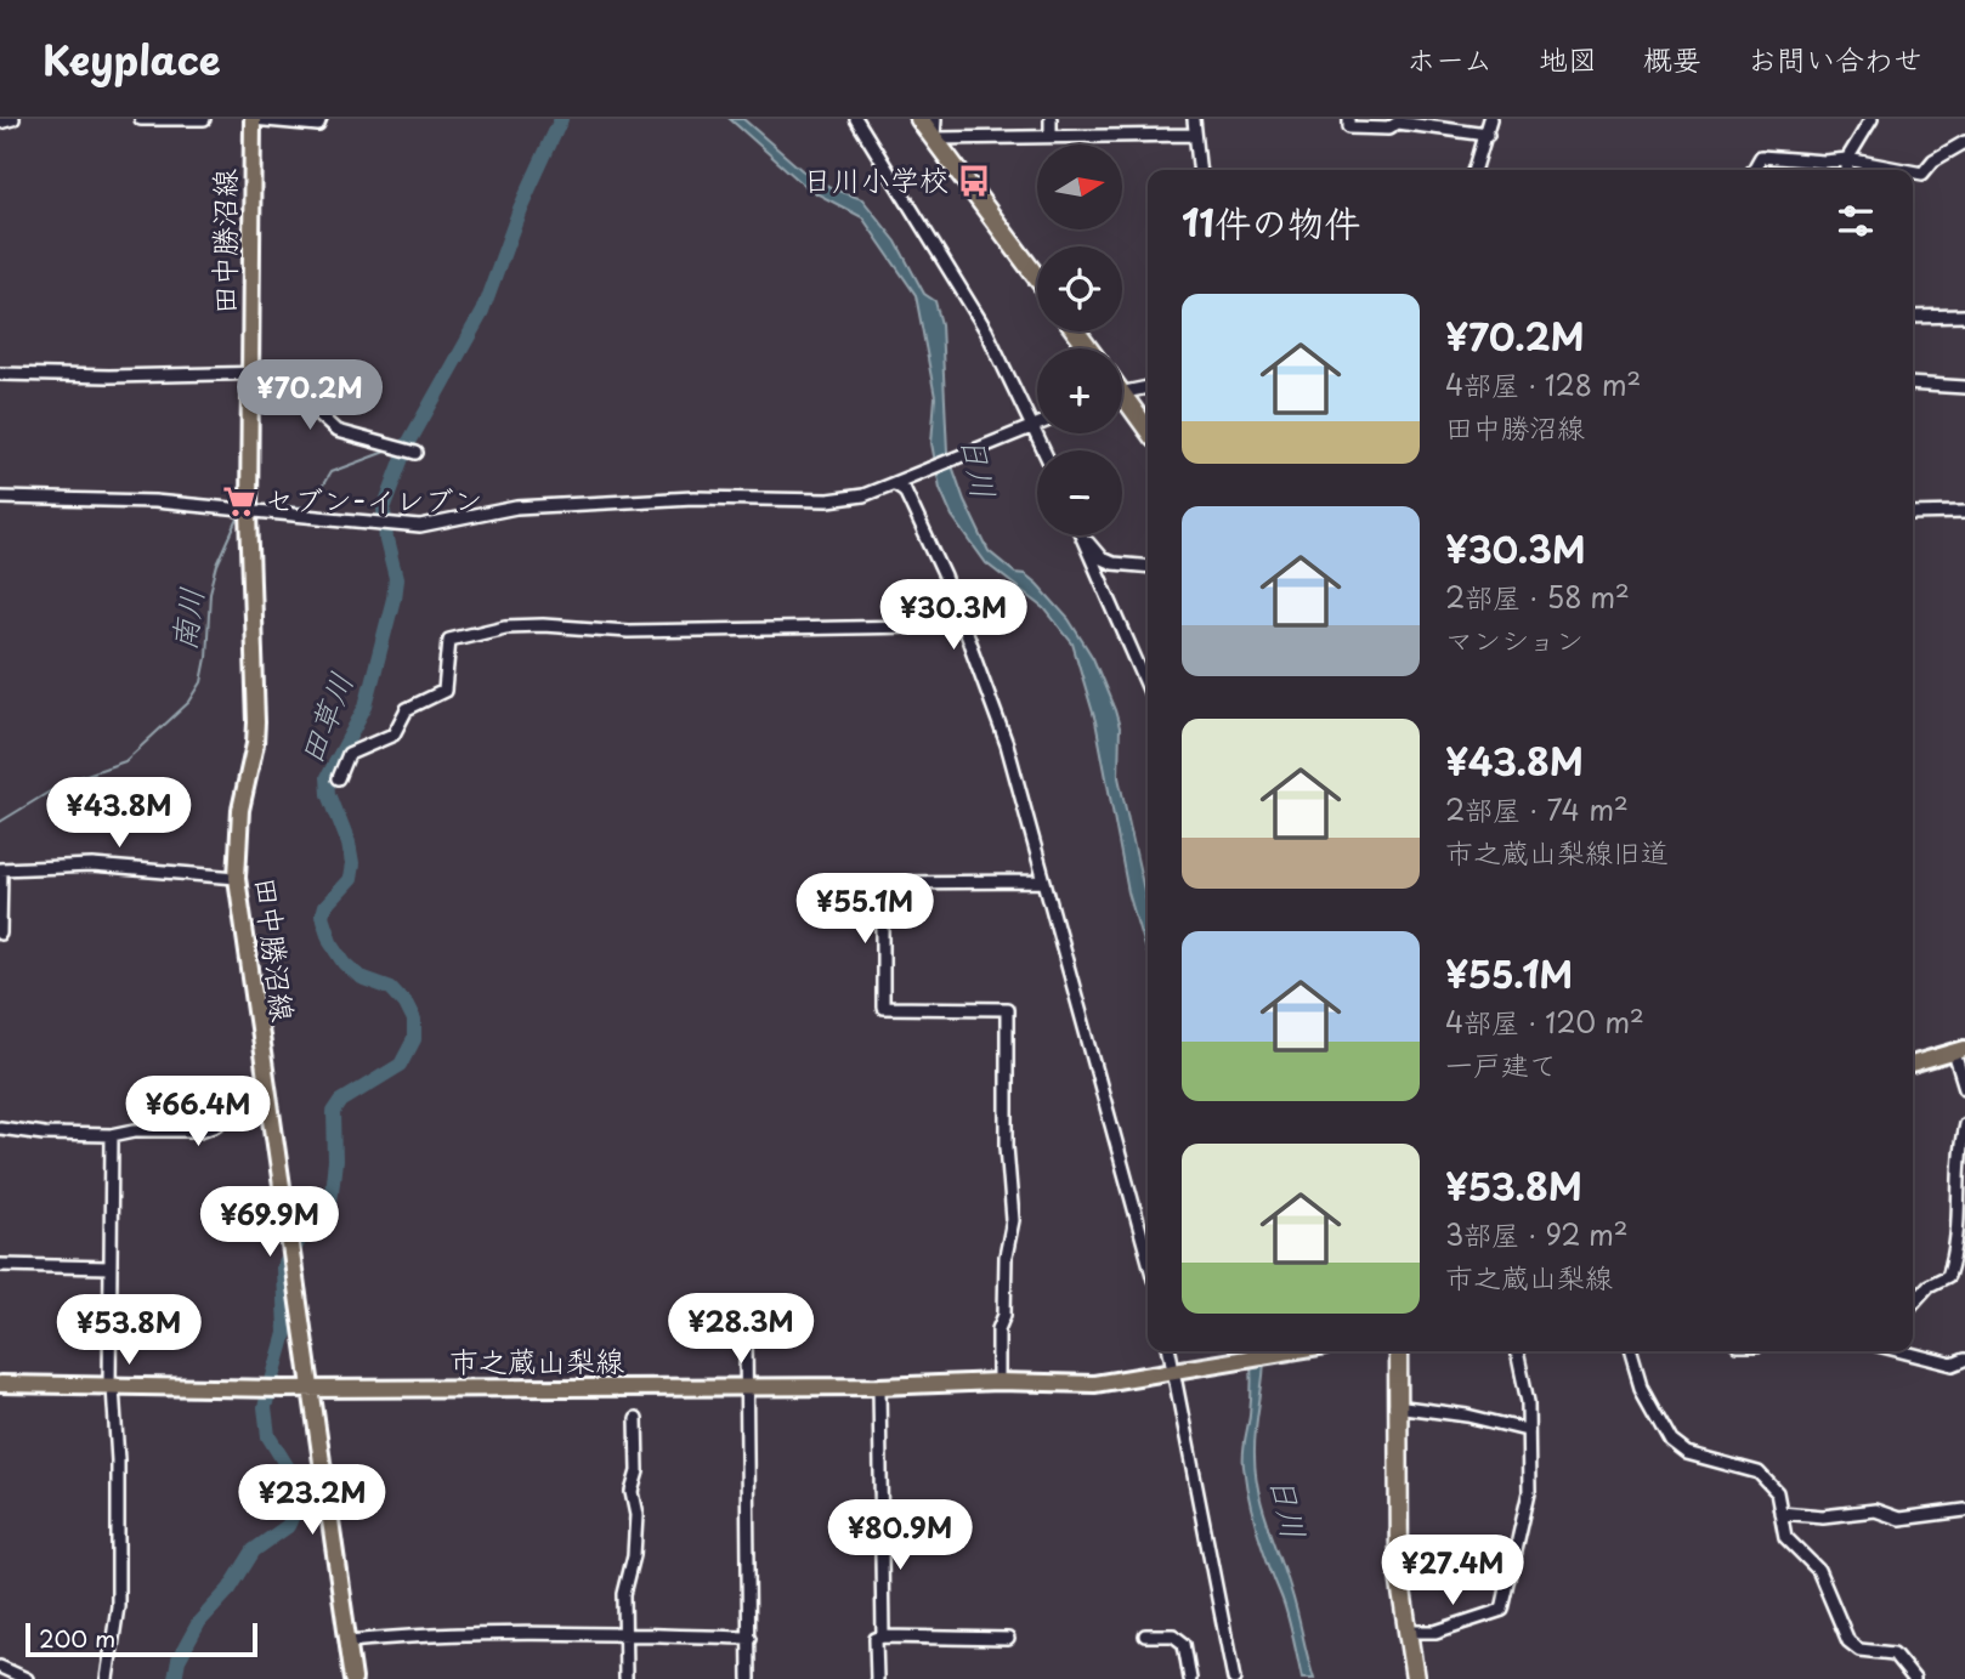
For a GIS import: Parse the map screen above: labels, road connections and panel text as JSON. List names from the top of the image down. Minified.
{"streets":{"main road":["田中勝沼線","市之蔵山梨線"]},"crossings":[["田中勝沼線","市之蔵山梨線"]],"water":["日川","南川","田草川"],"places":{"bus stop":["日川小学校"],"supermarket":["セブン-イレブン"]},"scale_bar":"200 m","north":"right","page":{"header":"Keyplace","nav":["ホーム","地図","概要","お問い合わせ"],"map_buttons":["+","−"],"heading":"11件の物件","list":[{"name":"¥70.2M","note":"4部屋 · 128 m² · 田中勝沼線"},{"name":"¥30.3M","note":"2部屋 · 58 m² · マンション"},{"name":"¥43.8M","note":"2部屋 · 74 m² · 市之蔵山梨線旧道"},{"name":"¥55.1M","note":"4部屋 · 120 m² · 一戸建て"},{"name":"¥53.8M","note":"3部屋 · 92 m² · 市之蔵山梨線"}],"price":["¥70.2M","¥30.3M","¥43.8M","¥55.1M","¥66.4M","¥69.9M","¥28.3M","¥53.8M","¥23.2M","¥80.9M","¥27.4M"],"scale":"200 m"}}
